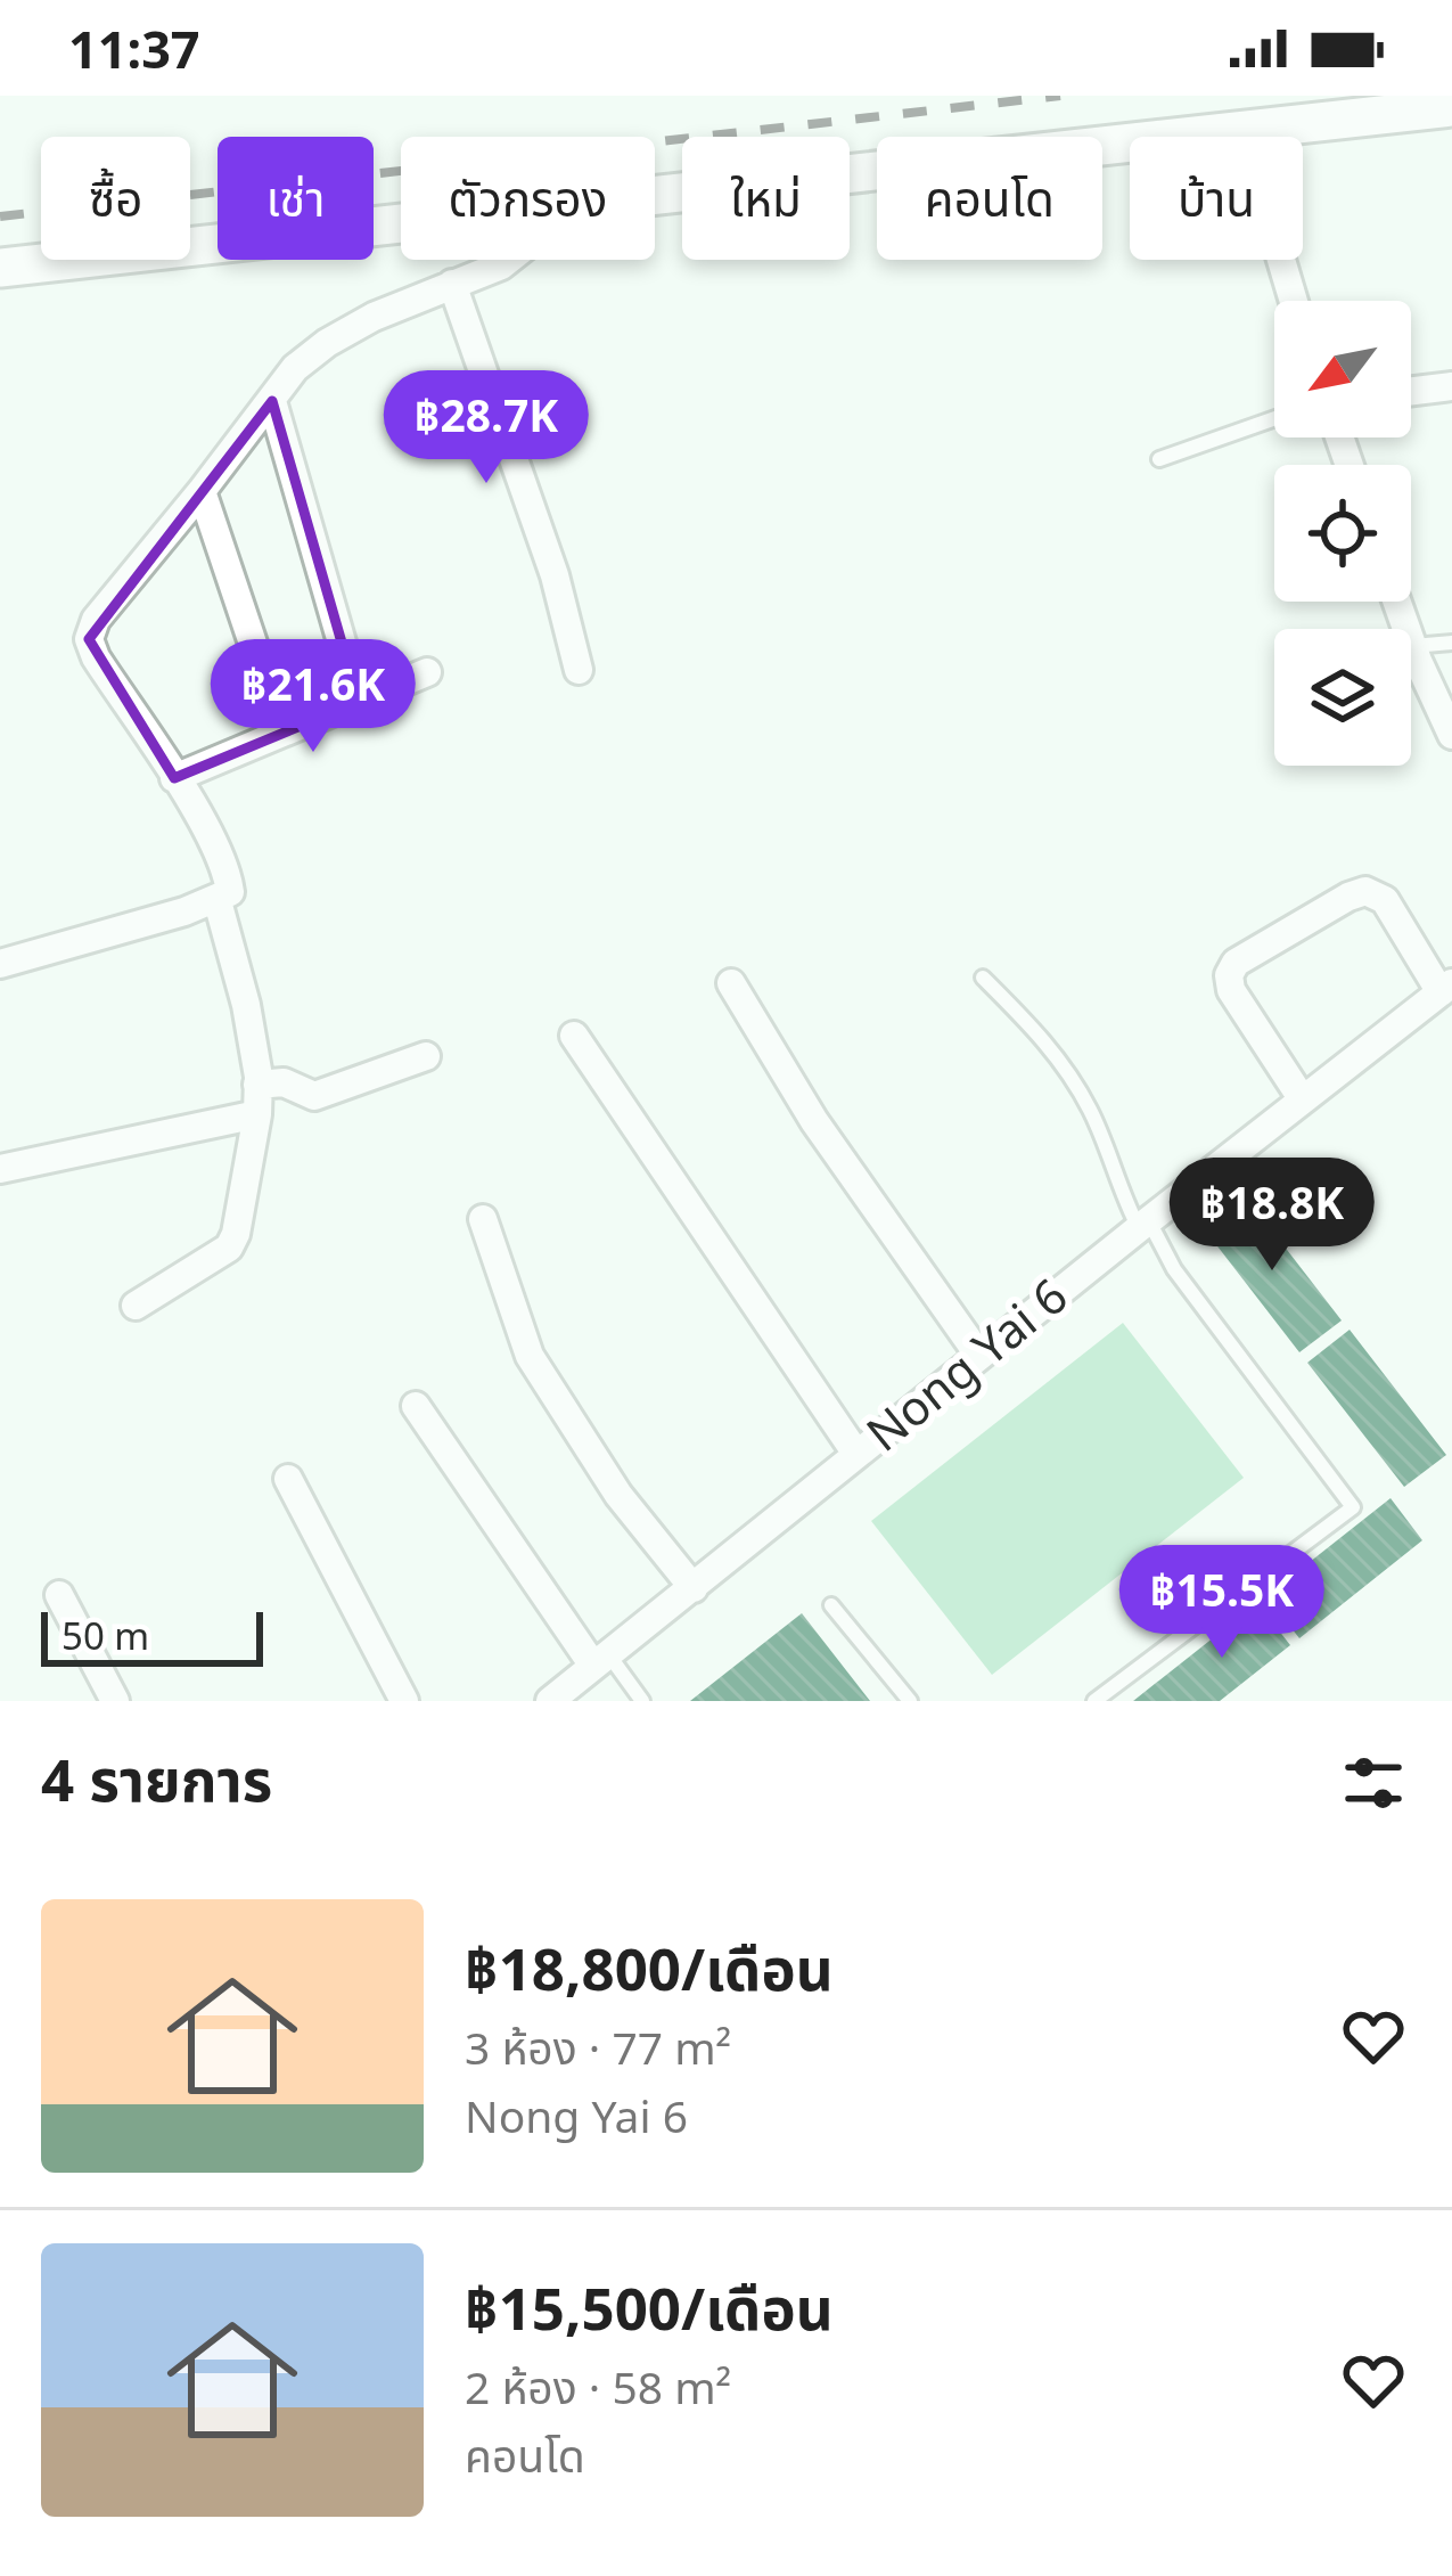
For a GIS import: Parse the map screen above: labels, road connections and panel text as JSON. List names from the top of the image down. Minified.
{"streets":{"street":["Nong Yai 6"]},"scale_bar":"50 m","north":"bottom left","page":{"status":"11:37","chip":["ซื้อ","เช่า","ตัวกรอง","ใหม่","คอนโด","บ้าน"],"price":["฿28.7K","฿21.6K","฿18.8K","฿15.5K"],"scale":"50 m","heading":"4 รายการ","list":[{"name":"฿18,800/เดือน","note":"3 ห้อง · 77 m² · Nong Yai 6"},{"name":"฿15,500/เดือน","note":"2 ห้อง · 58 m² · คอนโด"}]}}
